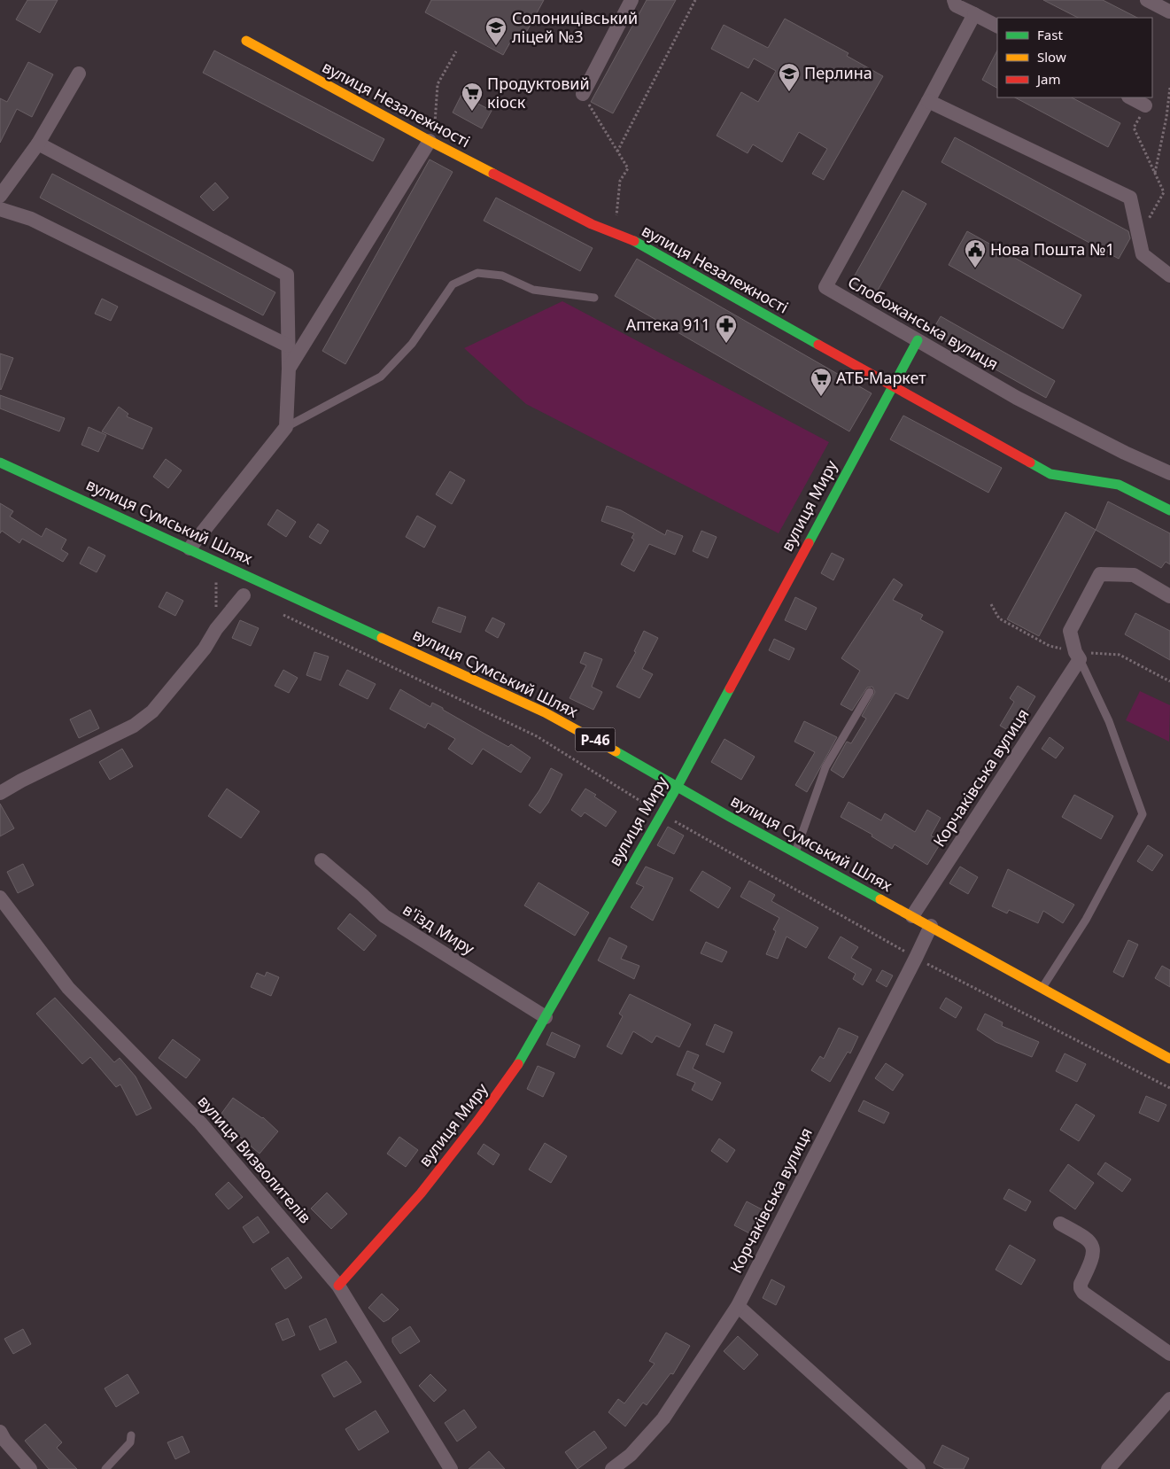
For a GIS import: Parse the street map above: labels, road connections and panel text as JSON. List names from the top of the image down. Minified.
{"streets":{"street":["вулиця Незалежності","Слобожанська вулиця","вулиця Миру","вулиця Сумський Шлях","Р-46","Корчаківська вулиця","в'їзд Миру","вулиця Визволителів"]},"crossings":[["вулиця Незалежності","вулиця Миру"],["Слобожанська вулиця","вулиця Миру"],["вулиця Миру","вулиця Сумський Шлях"],["вулиця Миру","в'їзд Миру"],["вулиця Миру","вулиця Визволителів"],["вулиця Сумський Шлях","Корчаківська вулиця"]],"places":{"school or university":["Солоницівський ліцей №3","Перлина"],"supermarket":["Продуктовий кіоск","АТБ-Маркет"],"public building":["Нова Пошта №1"],"pharmacy":["Аптека 911"]},"legend":["Fast","Slow","Jam"]}
